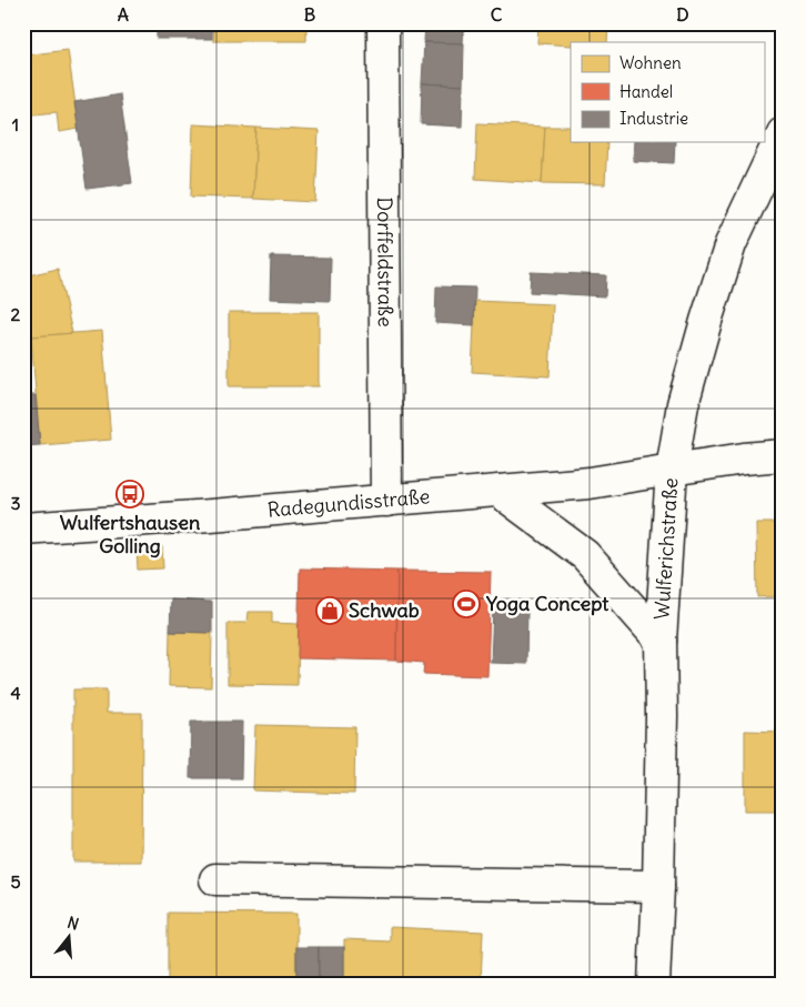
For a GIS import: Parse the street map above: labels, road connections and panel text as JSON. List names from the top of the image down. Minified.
{"streets":{"street":["Dorffeldstraße","Radegundisstraße","Wulferichstraße"]},"crossings":[["Dorffeldstraße","Radegundisstraße"],["Radegundisstraße","Wulferichstraße"]],"places":{"bus stop":["Wulfertshausen Golling"],"sports":["Yoga Concept"],"shop":["Schwab"]},"legend":["Wohnen","Handel","Industrie"],"north":"top","grid":{"columns":["A","B","C","D"],"rows":["1","2","3","4","5"]}}
